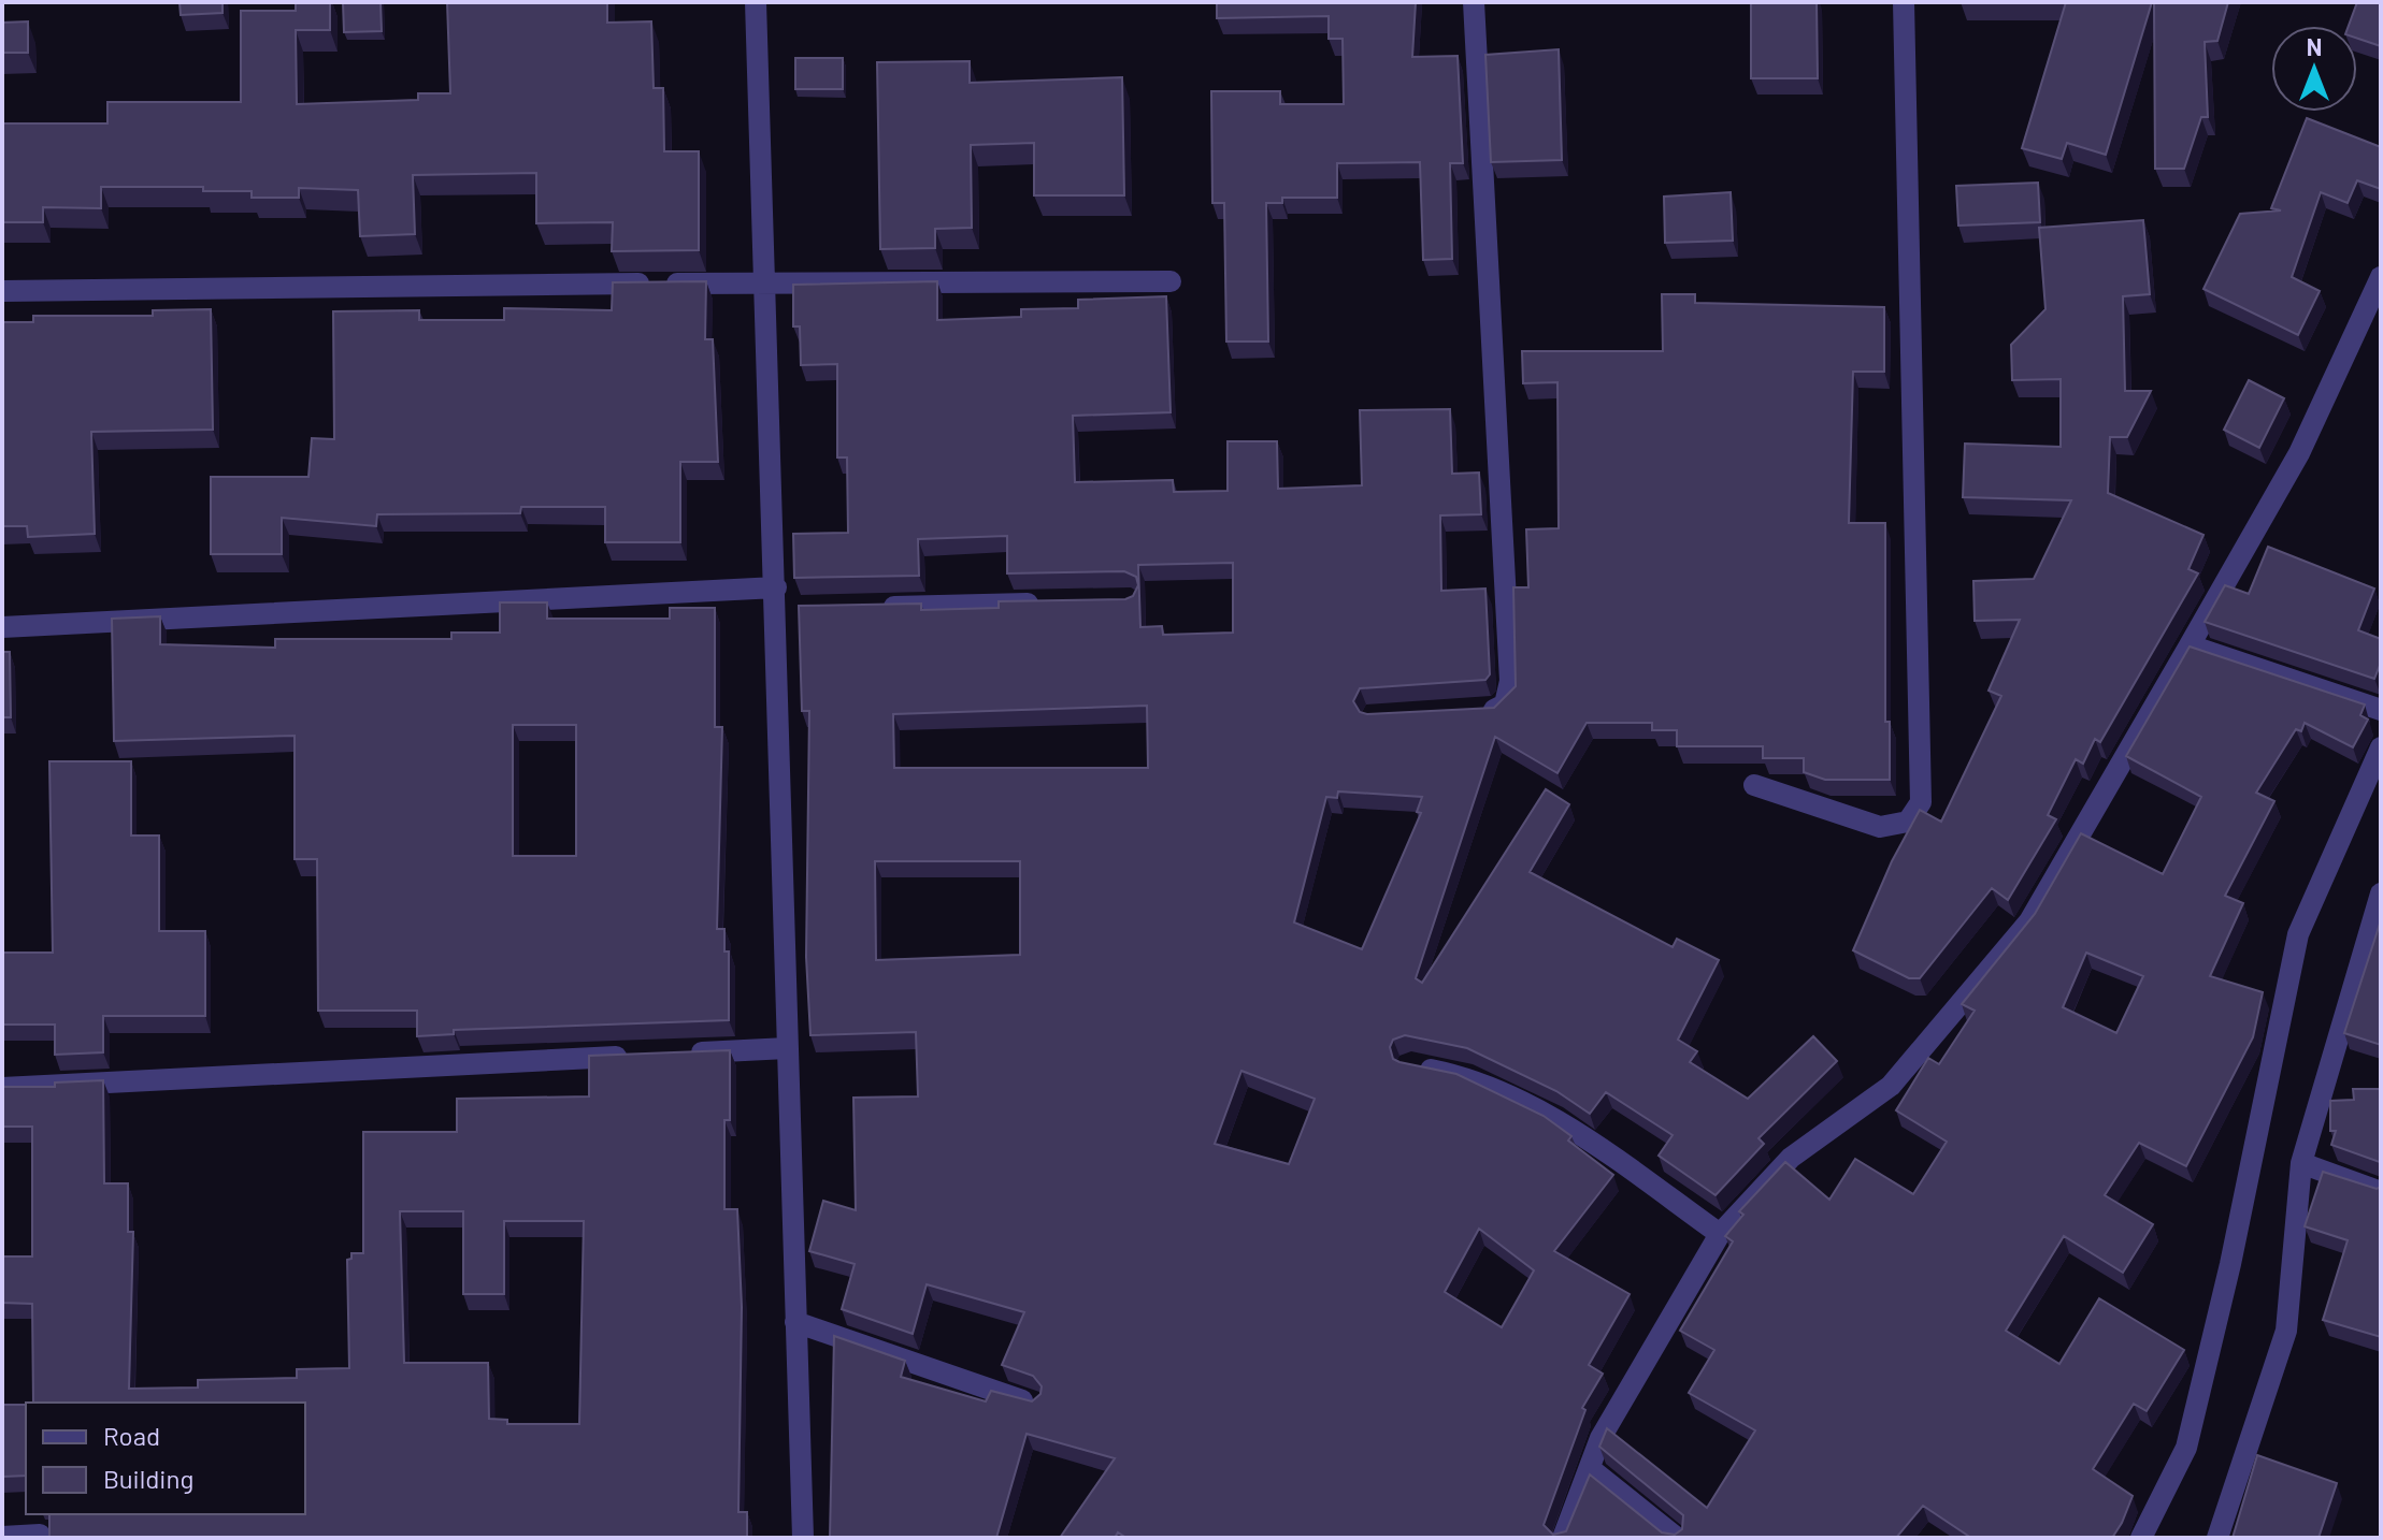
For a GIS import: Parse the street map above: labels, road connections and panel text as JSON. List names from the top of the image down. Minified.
{"legend":["Road","Building"],"north":"top"}
